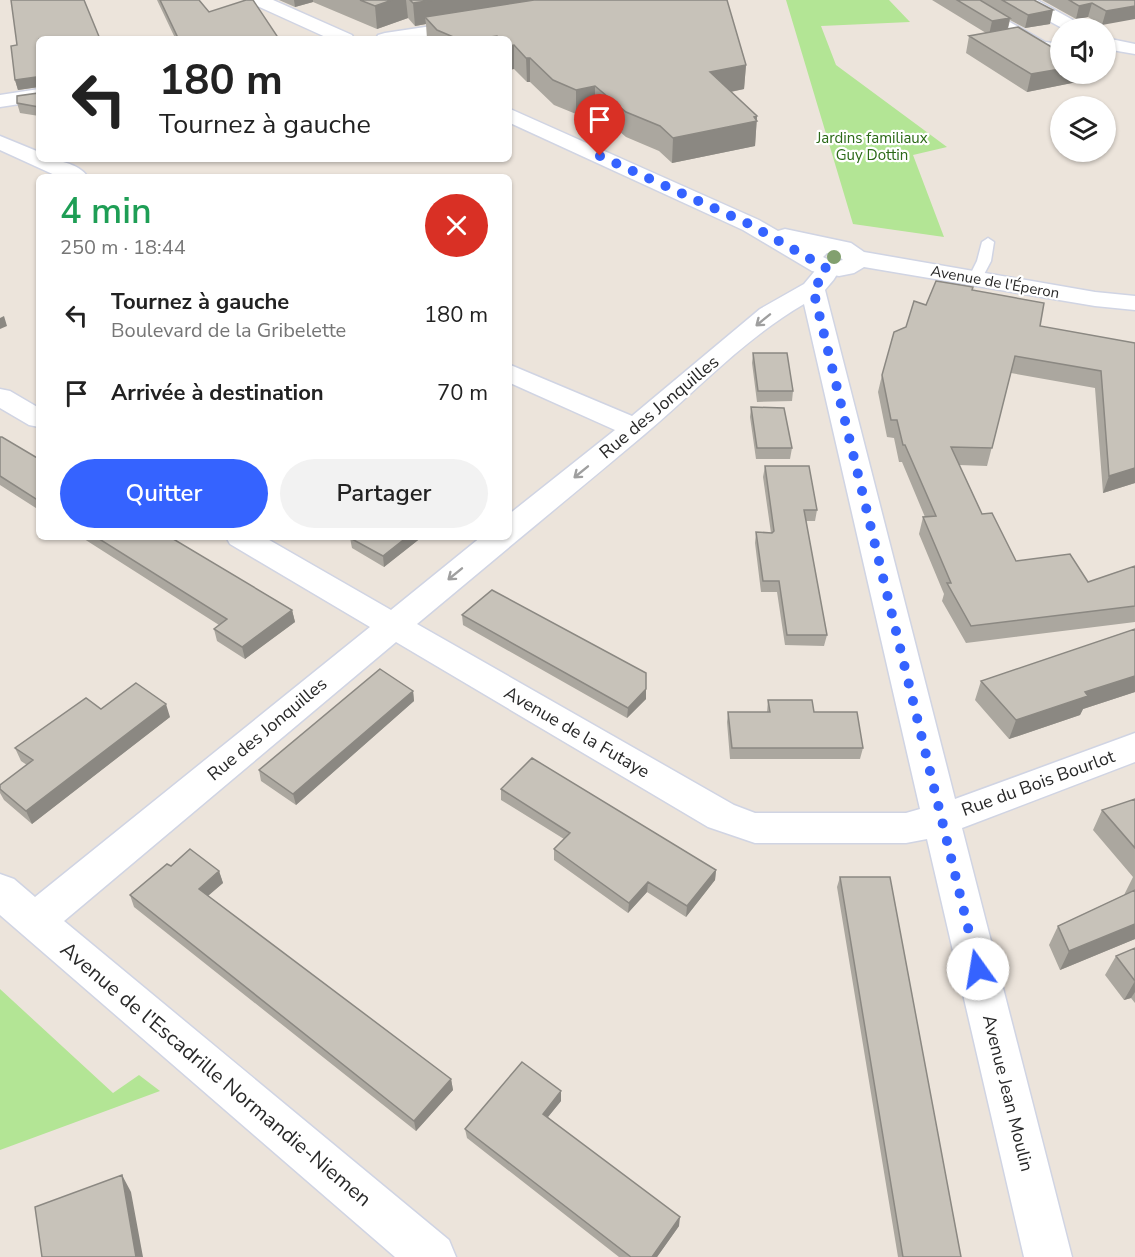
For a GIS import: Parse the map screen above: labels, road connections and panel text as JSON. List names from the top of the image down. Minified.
{"streets":{"street":["Avenue de l'Éperon","Rue des Jonquilles","Avenue de la Futaye","Rue du Bois Bourlot","Avenue de l'Escadrille Normandie-Niemen","Avenue Jean Moulin"]},"crossings":[["Avenue de l'Éperon","Rue des Jonquilles"],["Rue des Jonquilles","Avenue de la Futaye"],["Rue des Jonquilles","Avenue de l'Escadrille Normandie-Niemen"],["Rue des Jonquilles","Avenue Jean Moulin"],["Avenue de la Futaye","Rue du Bois Bourlot"],["Avenue de la Futaye","Avenue Jean Moulin"],["Rue du Bois Bourlot","Avenue Jean Moulin"]],"one_way":["Rue des Jonquilles"],"parks":["Jardins familiaux Guy Dottin"],"page":{"turn":["180 m","Tournez à gauche"],"heading":["4 min","250 m · 18:44"],"list":[{"name":"Tournez à gauche","note":"Boulevard de la Gribelette","value":"180 m"},{"name":"Arrivée à destination","value":"70 m"}],"buttons":["Quitter","Partager"]}}
